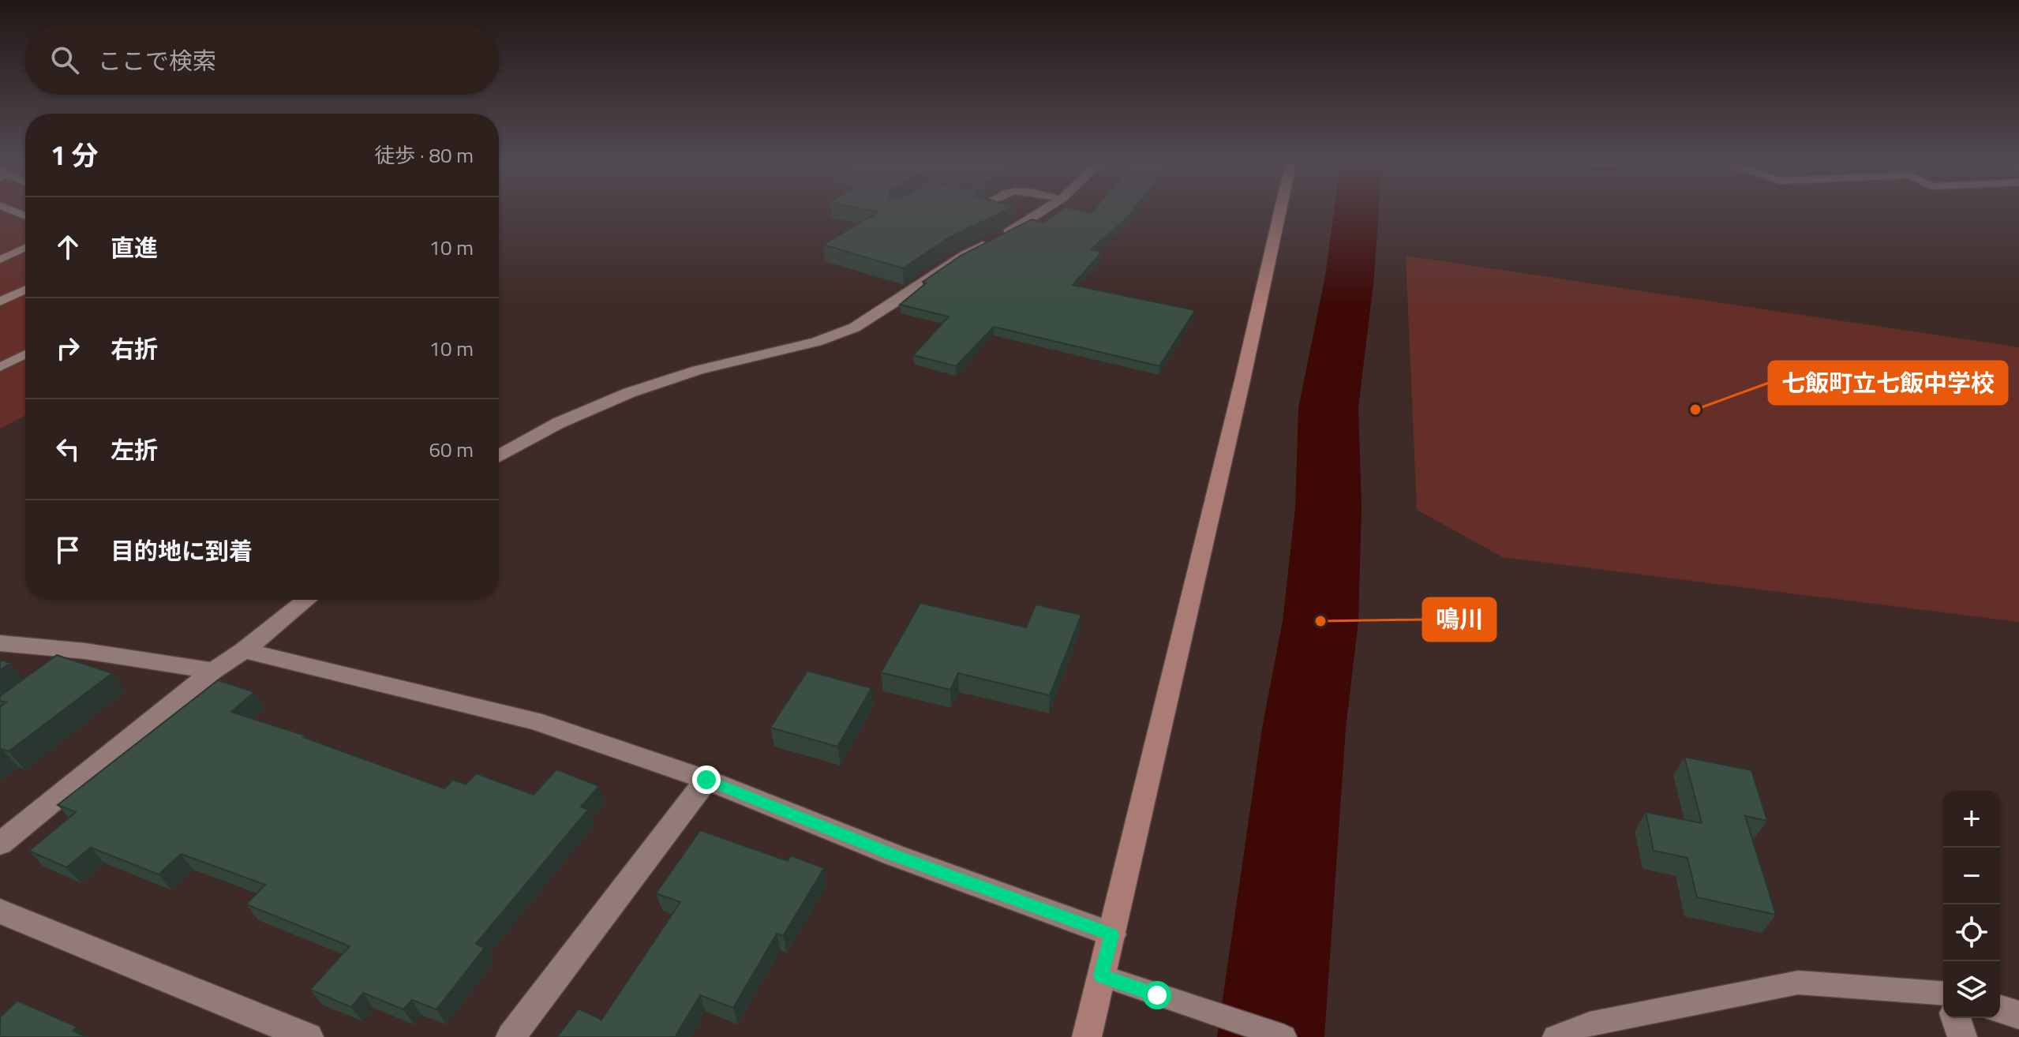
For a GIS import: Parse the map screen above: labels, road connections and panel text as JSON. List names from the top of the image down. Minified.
{"places":["七飯町立七飯中学校","鳴川"],"page":{"search":"ここで検索","heading":["1 分","徒歩 · 80 m"],"list":[["直進","10 m"],["右折","10 m"],["左折","60 m"],"目的地に到着"],"map_buttons":["+","−"]}}
